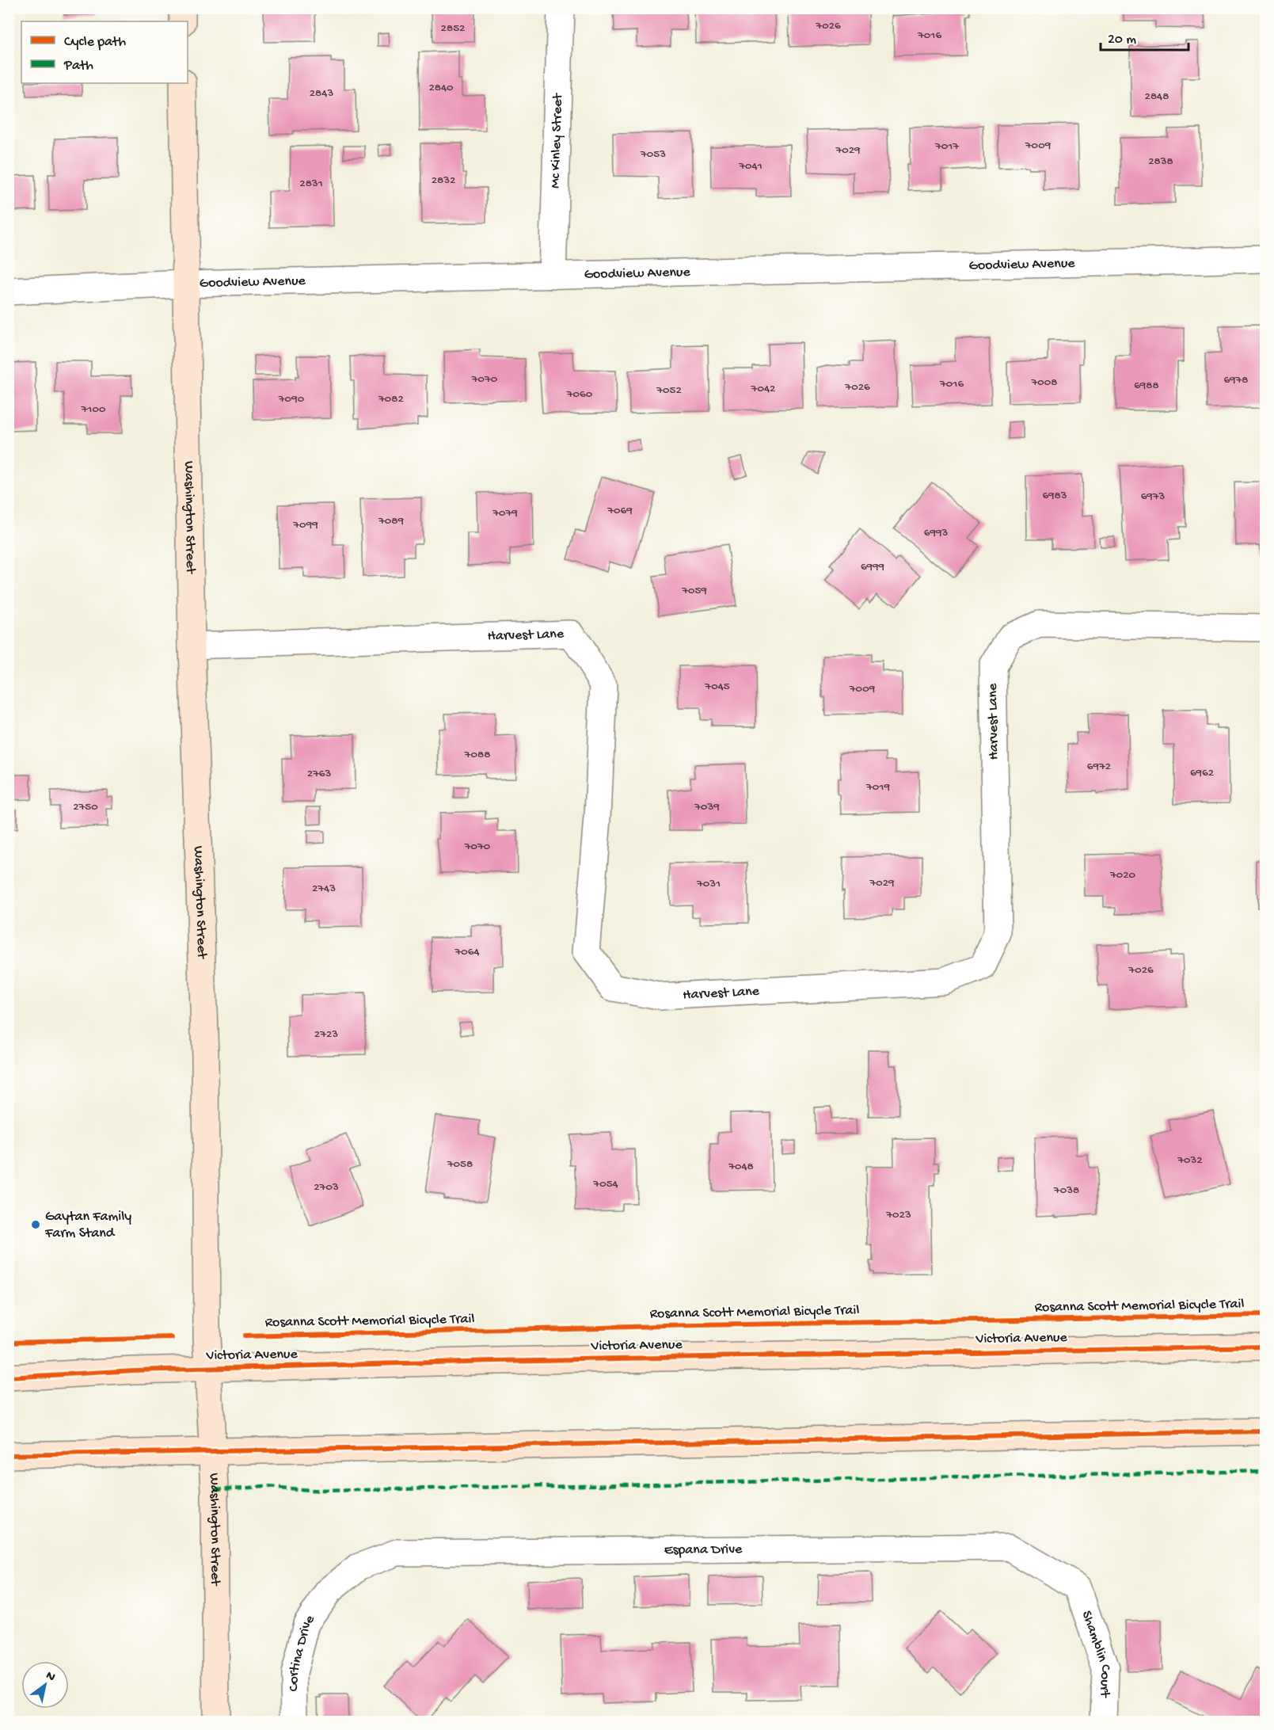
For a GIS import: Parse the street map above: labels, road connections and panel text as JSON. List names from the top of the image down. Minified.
{"streets":{"main road":["Washington Street","Victoria Avenue"],"street":["Mc Kinley Street","Goodview Avenue","Harvest Lane","Espana Drive","Shamblin Court","Cortina Drive"],"cycle path":["Rosanna Scott Memorial Bicycle Trail"]},"crossings":[["Mc Kinley Street","Goodview Avenue"],["Goodview Avenue","Washington Street"],["Washington Street","Harvest Lane"],["Washington Street","Victoria Avenue"],["Espana Drive","Shamblin Court"],["Espana Drive","Cortina Drive"]],"places":["Gaytan Family Farm Stand"],"house_numbers":["7026","2852","7016","2840","2843","2848","7009","7017","7029","7053","2838","7041","2832","2831","7070","6978","7008","7016","6988","7026","7042","7052","7060","7090","7082","7100","6983","6973","7069","7079","7089","7099","6993","6999","7059","7045","7009","7088","6972","6962","2763","7019","2750","7039","7070","7020","7029","7031","2743","7064","7026","2723","7032","7058","7048","7054","2703","7038","7023"],"legend":["Cycle path","Path"],"scale_bar":"20 m","north":"top right"}
